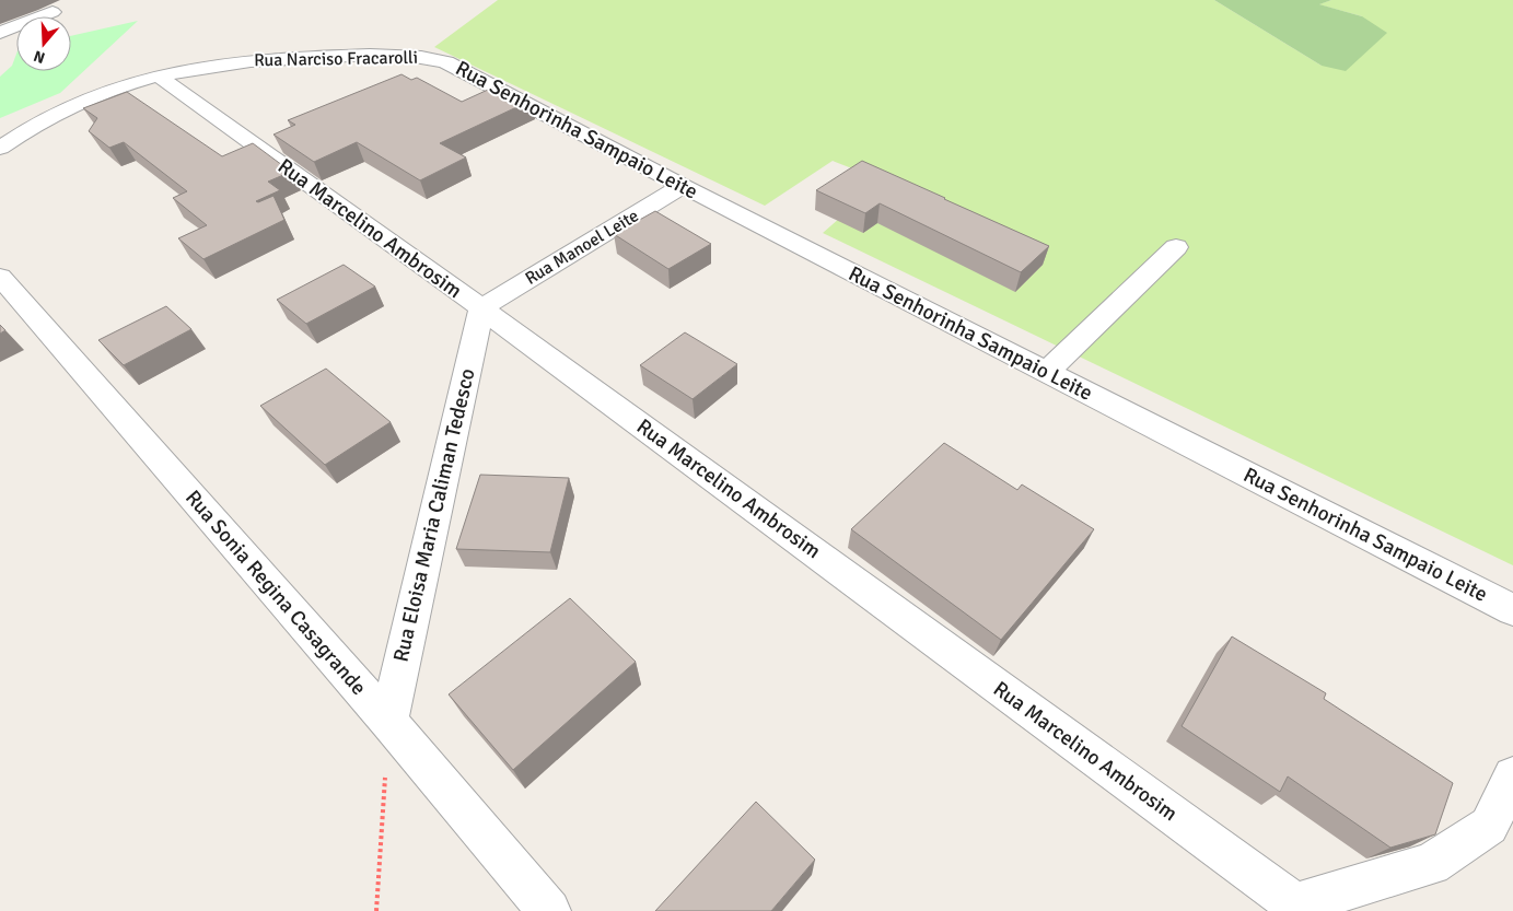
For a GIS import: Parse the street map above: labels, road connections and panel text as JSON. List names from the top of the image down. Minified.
{"streets":{"street":["Rua Narciso Fracarolli","Rua Senhorinha Sampaio Leite","Rua Marcelino Ambrosim","Rua Manoel Leite","Rua Eloisa Maria Caliman Tedesco","Rua Sonia Regina Casagrande"]},"crossings":[["Rua Narciso Fracarolli","Rua Senhorinha Sampaio Leite"],["Rua Narciso Fracarolli","Rua Marcelino Ambrosim"],["Rua Senhorinha Sampaio Leite","Rua Manoel Leite"],["Rua Marcelino Ambrosim","Rua Manoel Leite"],["Rua Marcelino Ambrosim","Rua Eloisa Maria Caliman Tedesco"],["Rua Manoel Leite","Rua Eloisa Maria Caliman Tedesco"],["Rua Eloisa Maria Caliman Tedesco","Rua Sonia Regina Casagrande"]],"north":"bottom"}
